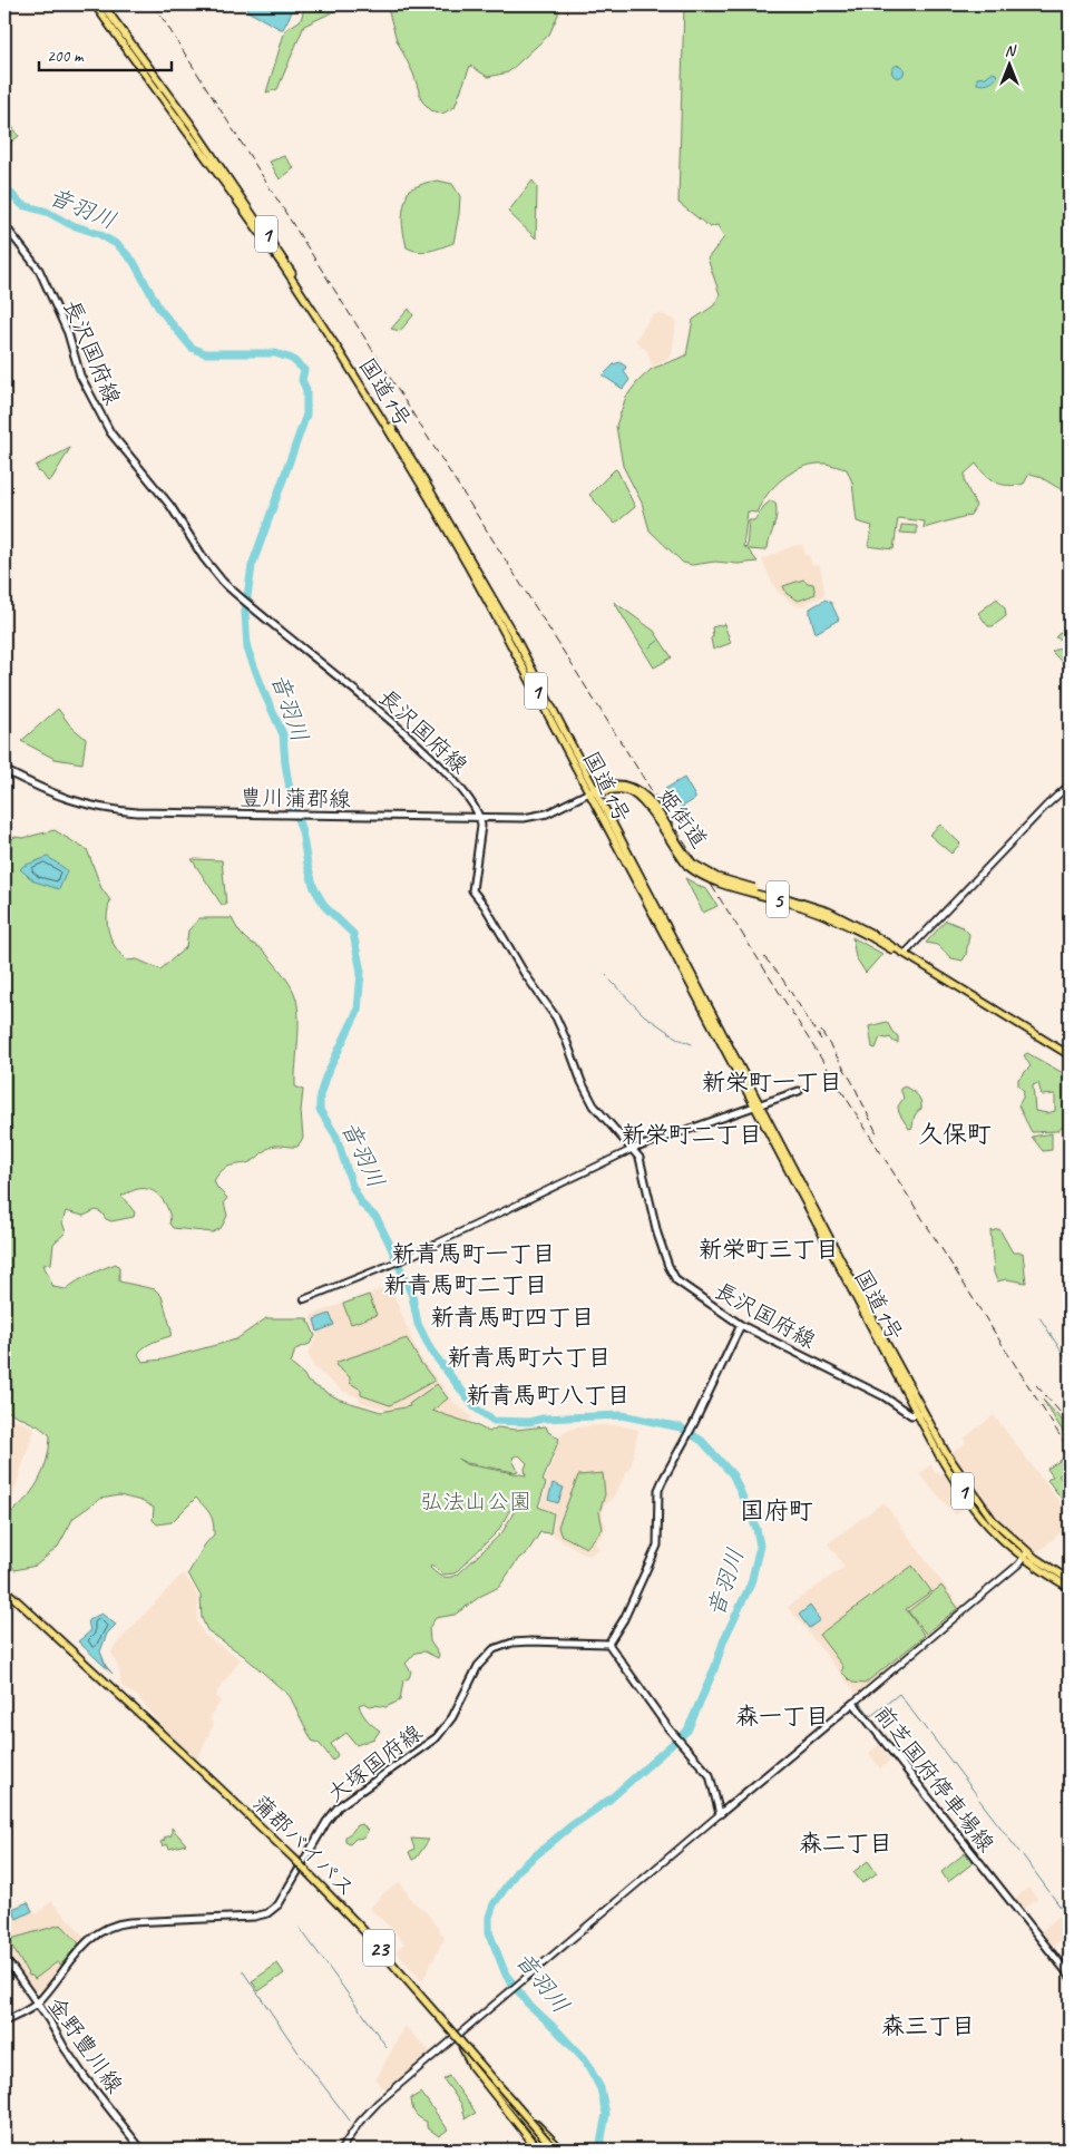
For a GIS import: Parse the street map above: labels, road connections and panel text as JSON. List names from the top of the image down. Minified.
{"streets":{"main road":["1","長沢国府線","国道1号","豊川蒲郡線","姫街道","5","大塚国府線","前芝国府停車場線","蒲郡バイパス","23","金野豊川線"]},"crossings":[["長沢国府線","国道1号"],["長沢国府線","豊川蒲郡線"],["国道1号","豊川蒲郡線"],["国道1号","姫街道"],["豊川蒲郡線","姫街道"],["大塚国府線","金野豊川線"]],"districts":["新栄町一丁目","久保町","新栄町二丁目","新栄町三丁目","新青馬町一丁目","新青馬町二丁目","新青馬町四丁目","新青馬町六丁目","新青馬町八丁目","国府町","森一丁目","森二丁目","森三丁目"],"water":["音羽川"],"parks":["弘法山公園"],"scale_bar":"200 m","north":"top"}
